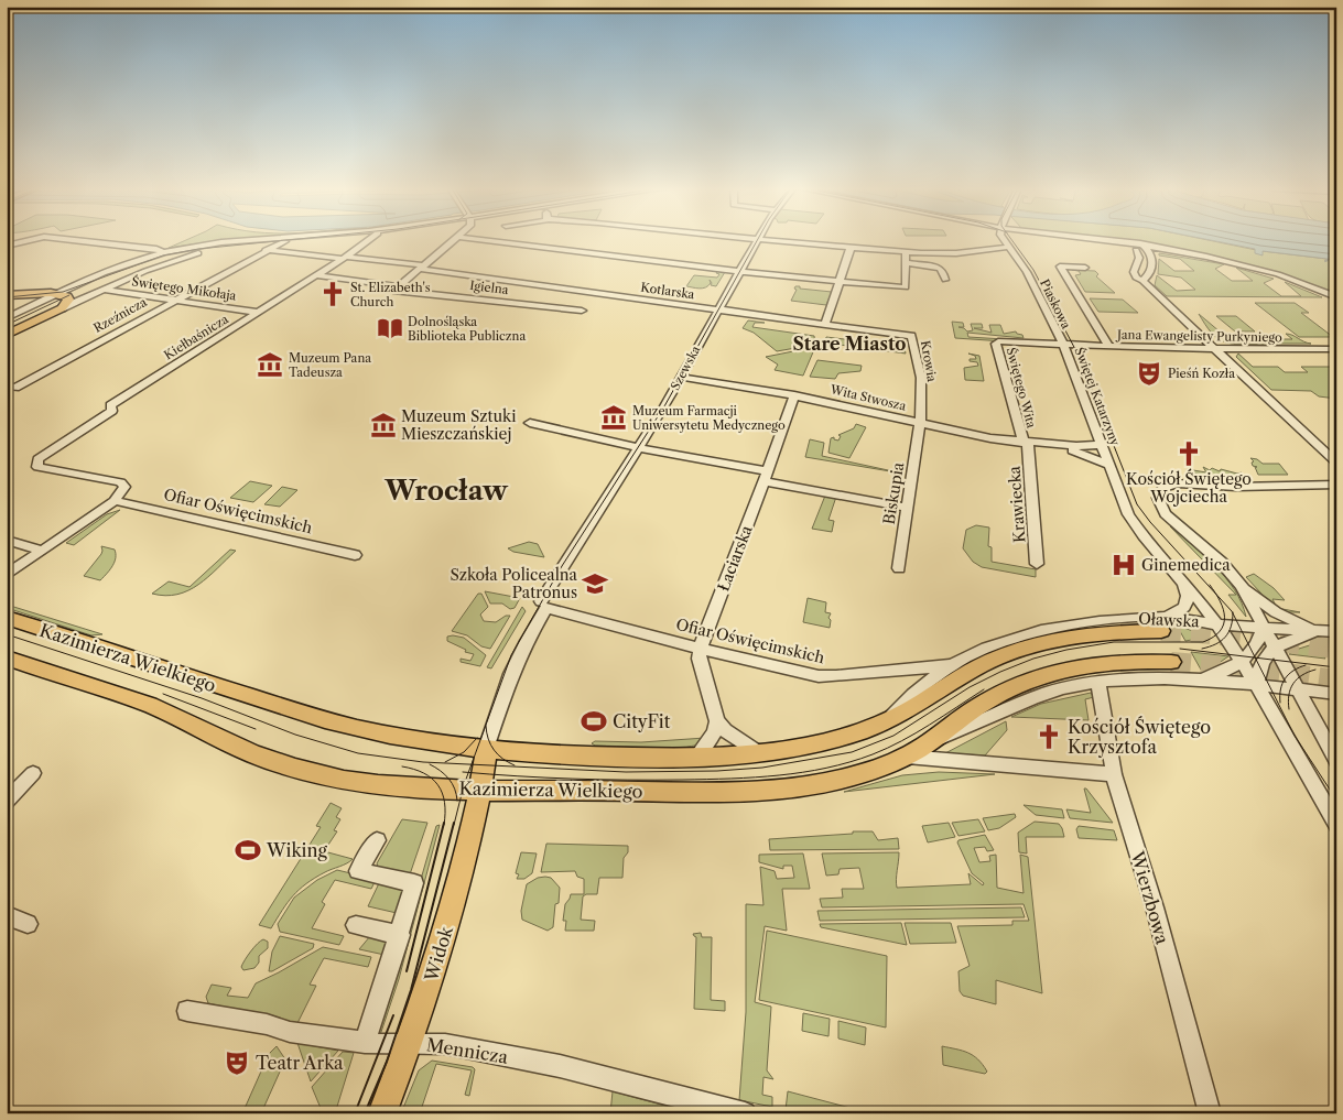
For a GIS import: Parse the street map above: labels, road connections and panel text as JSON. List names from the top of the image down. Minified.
{"streets":{"main road":["Kazimierza Wielkiego","Widok"],"street":["Igielna","Świętego Mikołaja","Kotlarska","Piaskowa","Rzeźnicza","Jana Ewangelisty Purkyniego","Kiełbaśnicza","Krowia","Szewska","Świętego Wita","Świętej Katarzyny","Wita Stwosza","Biskupia","Krawiecka","Ofiar Oświęcimskich","Łaciarska","Oławska","Wierzbowa","Mennicza"]},"crossings":[["Igielna","Kiełbaśnicza"],["Świętego Mikołaja","Rzeźnicza"],["Świętego Mikołaja","Kiełbaśnicza"],["Kotlarska","Rzeźnicza"],["Kotlarska","Kiełbaśnicza"],["Kotlarska","Krowia"],["Kotlarska","Szewska"],["Piaskowa","Jana Ewangelisty Purkyniego"],["Piaskowa","Świętej Katarzyny"],["Jana Ewangelisty Purkyniego","Świętego Wita"],["Jana Ewangelisty Purkyniego","Świętej Katarzyny"],["Kiełbaśnicza","Ofiar Oświęcimskich"],["Krowia","Wita Stwosza"],["Krowia","Biskupia"],["Szewska","Wita Stwosza"],["Szewska","Ofiar Oświęcimskich"],["Szewska","Kazimierza Wielkiego"],["Szewska","Widok"],["Świętego Wita","Wita Stwosza"],["Świętego Wita","Krawiecka"],["Świętej Katarzyny","Wita Stwosza"],["Świętej Katarzyny","Oławska"],["Wita Stwosza","Biskupia"],["Wita Stwosza","Krawiecka"],["Wita Stwosza","Łaciarska"],["Ofiar Oświęcimskich","Łaciarska"],["Ofiar Oświęcimskich","Kazimierza Wielkiego"],["Oławska","Kazimierza Wielkiego"],["Kazimierza Wielkiego","Wierzbowa"],["Kazimierza Wielkiego","Widok"],["Widok","Mennicza"]],"districts":["Stare Miasto","Wrocław"],"places":{"church":["St. Elizabeth's Church","Kościół Świętego Wojciecha","Kościół Świętego Krzysztofa"],"library":["Dolnośląska Biblioteka Publiczna"],"museum":["Muzeum Pana Tadeusza","Muzeum Farmacji Uniwersytetu Medycznego","Muzeum Sztuki Mieszczańskiej"],"theatre":["Pieśń Kozła","Teatr Arka"],"hospital":["Ginemedica"],"school or university":["Szkoła Policealna Patronus"],"sports":["CityFit","Wiking"]}}
